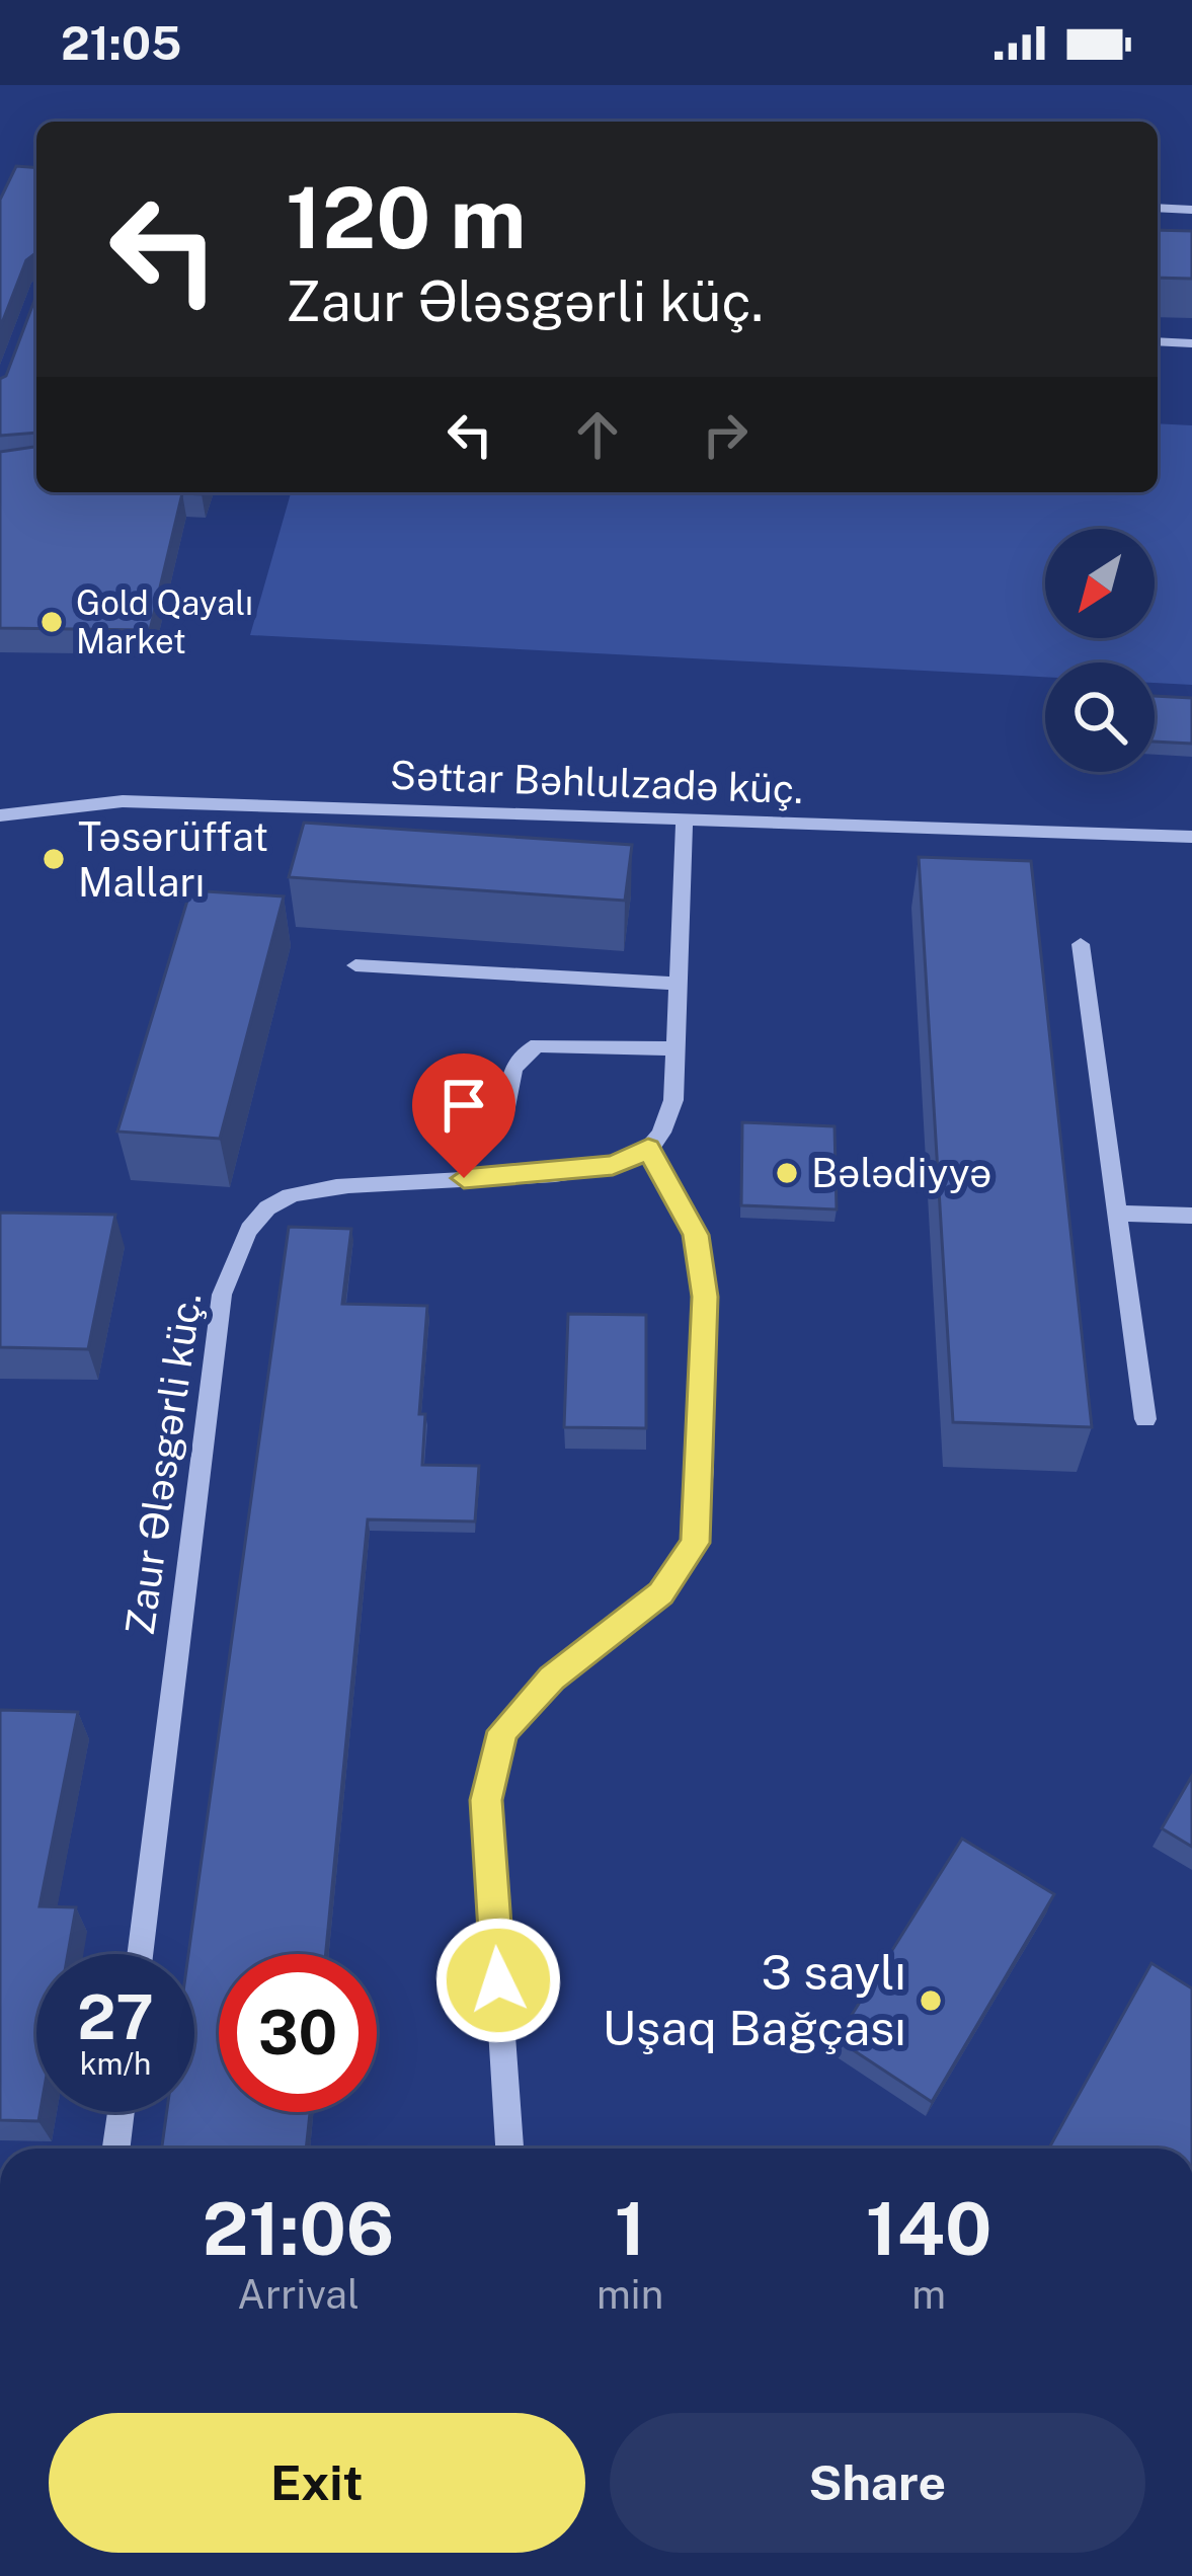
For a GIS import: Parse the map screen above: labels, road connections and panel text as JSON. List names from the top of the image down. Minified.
{"streets":{"street":["Səttar Bəhlulzadə küç.","Zaur Ələsgərli küç."]},"places":["Gold Qayalı Market","Təsərüffat Malları","Bələdiyyə","3 saylı Uşaq Bağçası"],"north":"bottom left","page":{"status":"21:05","turn":["120 m","Zaur Ələsgərli küç."],"speed":"27 km/h","limit":"30","eta":["21:06","Arrival","1","min","140","m"],"buttons":["Exit","Share"]}}
